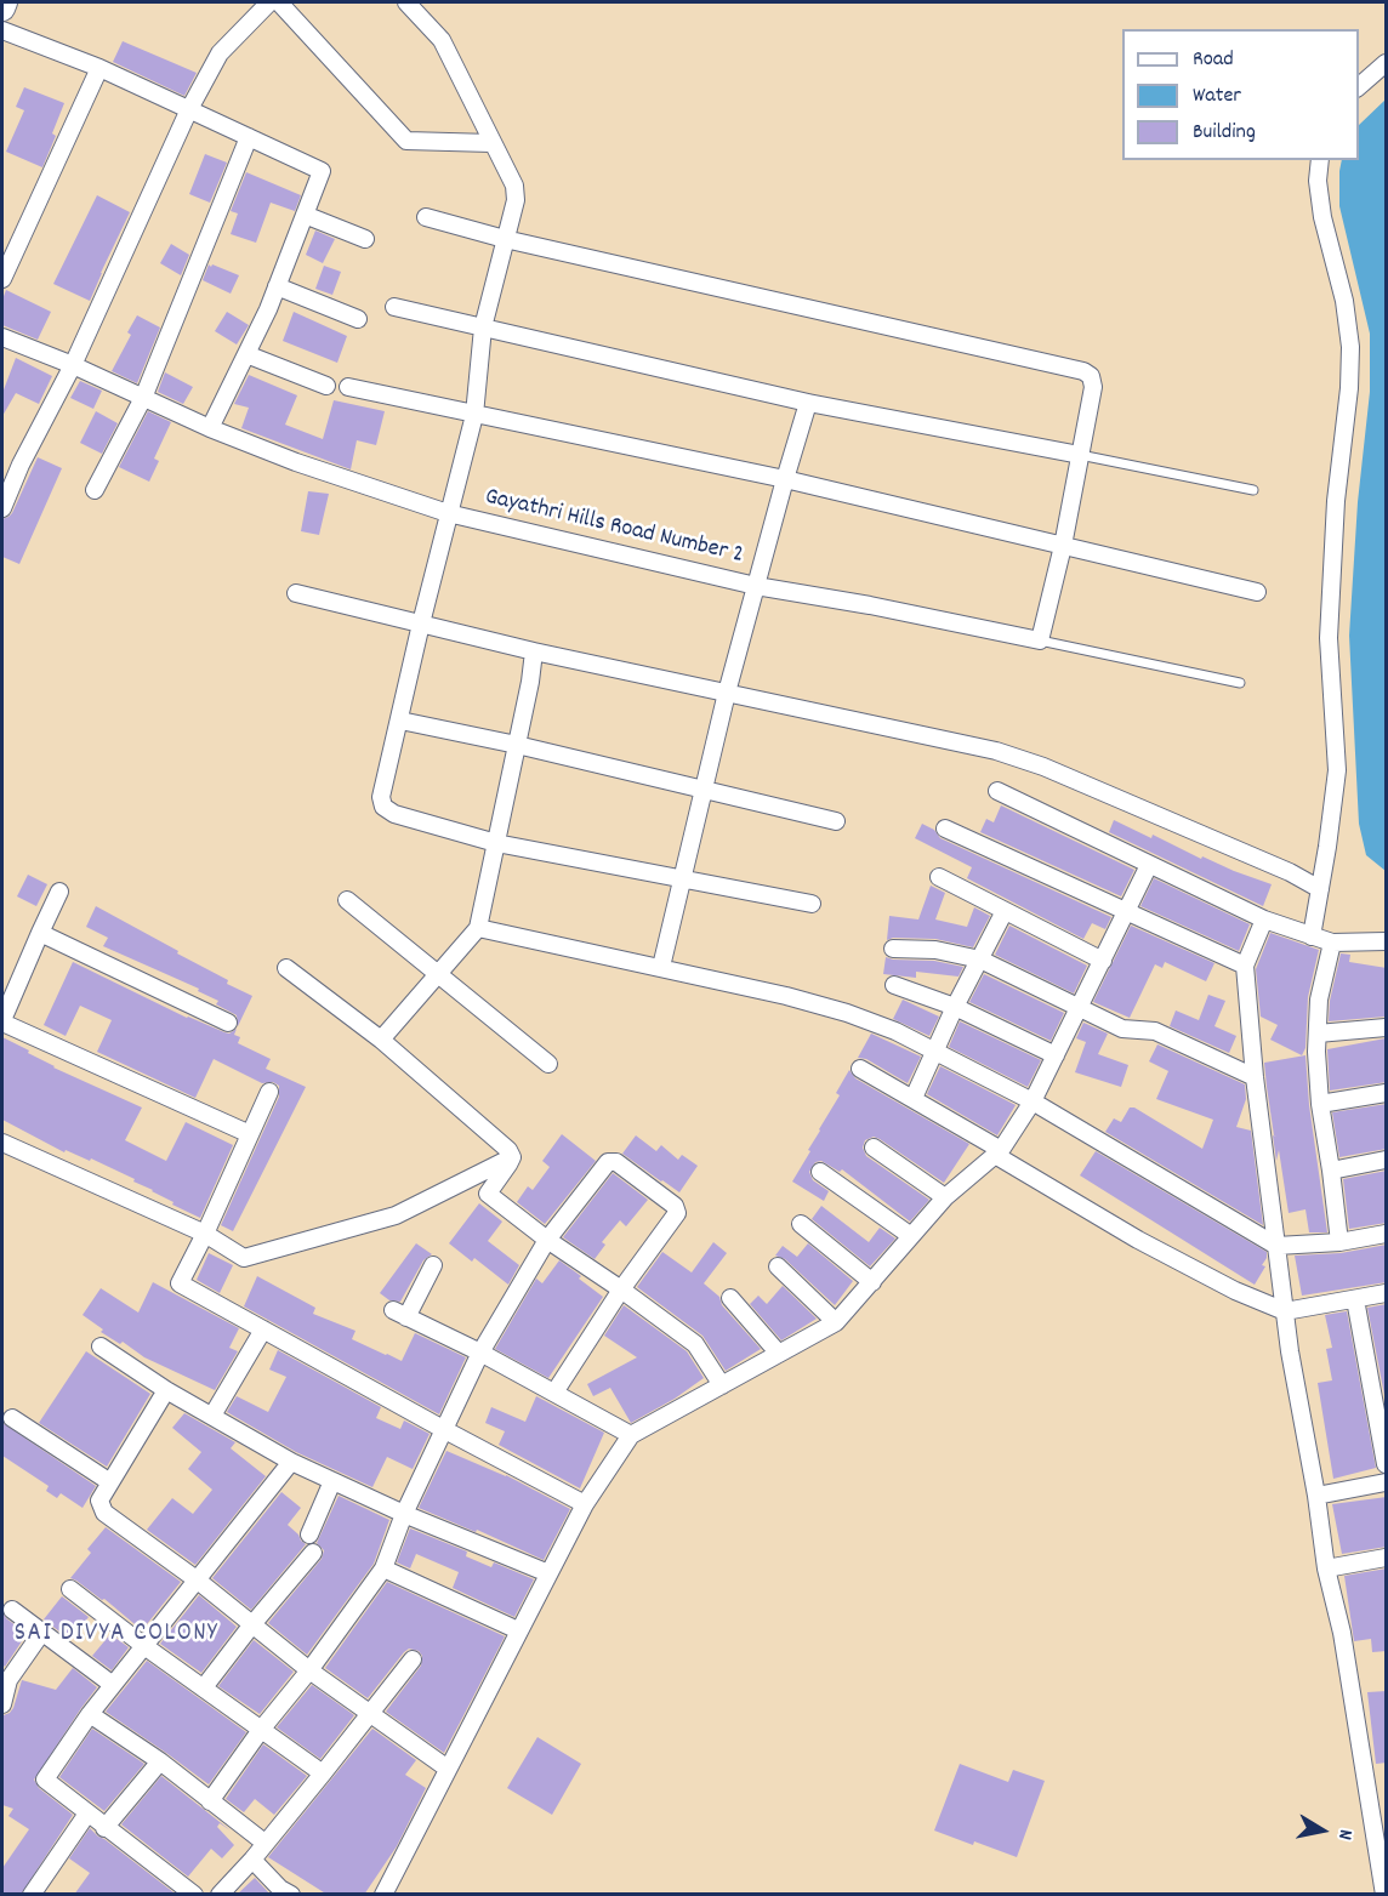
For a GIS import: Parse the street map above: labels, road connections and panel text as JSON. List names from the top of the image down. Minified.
{"streets":{"street":["Gayathri Hills Road Number 2"]},"districts":["SAI DIVYA COLONY"],"legend":["Road","Water","Building"],"north":"right"}
